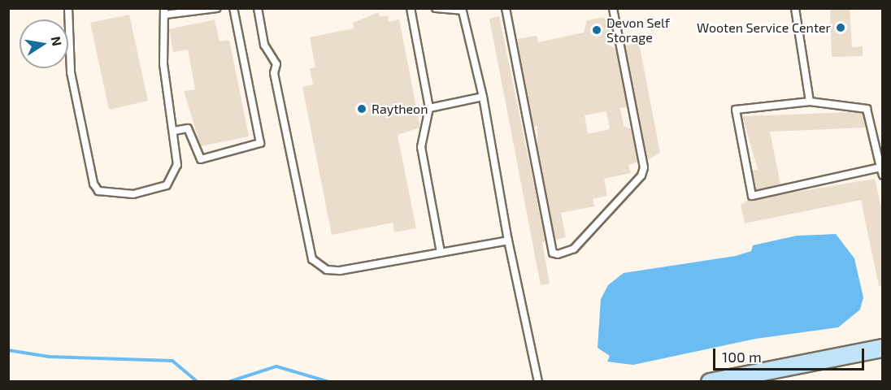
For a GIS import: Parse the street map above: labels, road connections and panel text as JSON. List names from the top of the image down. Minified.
{"places":["Wooten Service Center","Devon Self Storage","Raytheon"],"scale_bar":"100 m","north":"right"}
